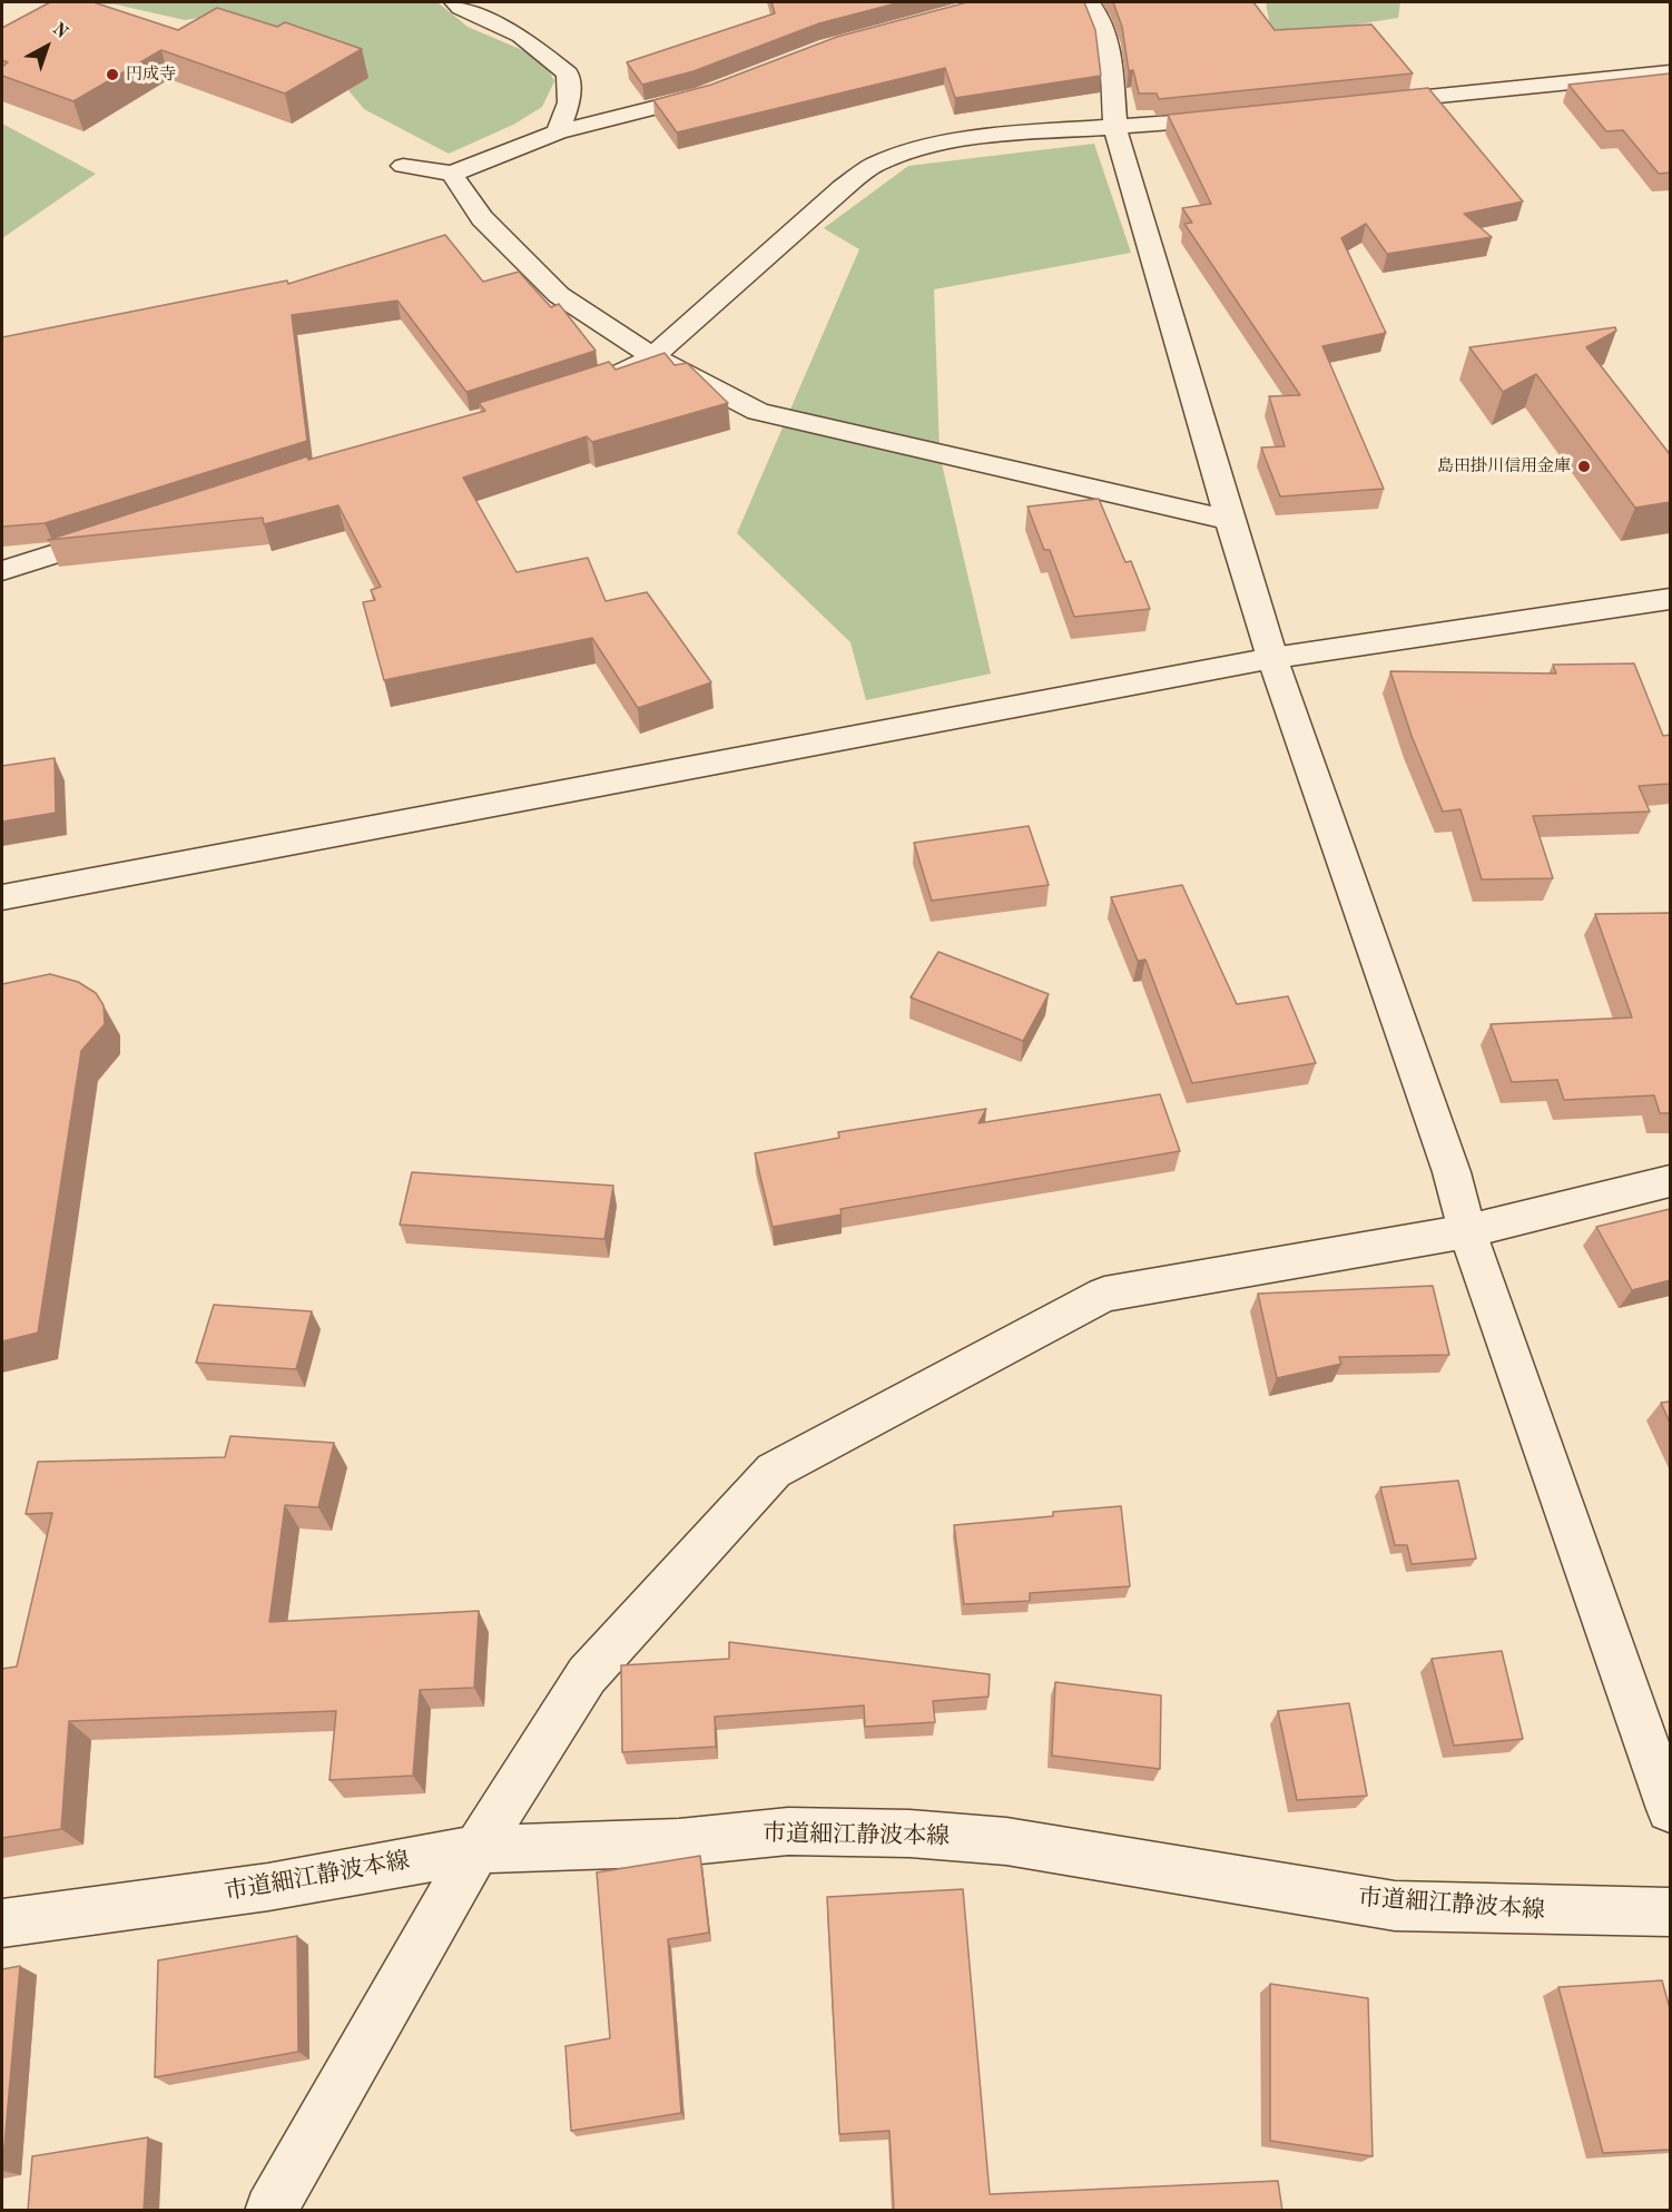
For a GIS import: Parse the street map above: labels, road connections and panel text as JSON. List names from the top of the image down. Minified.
{"streets":{"street":["市道細江静波本線"]},"places":["円成寺","島田掛川信用金庫"],"north":"top right"}
